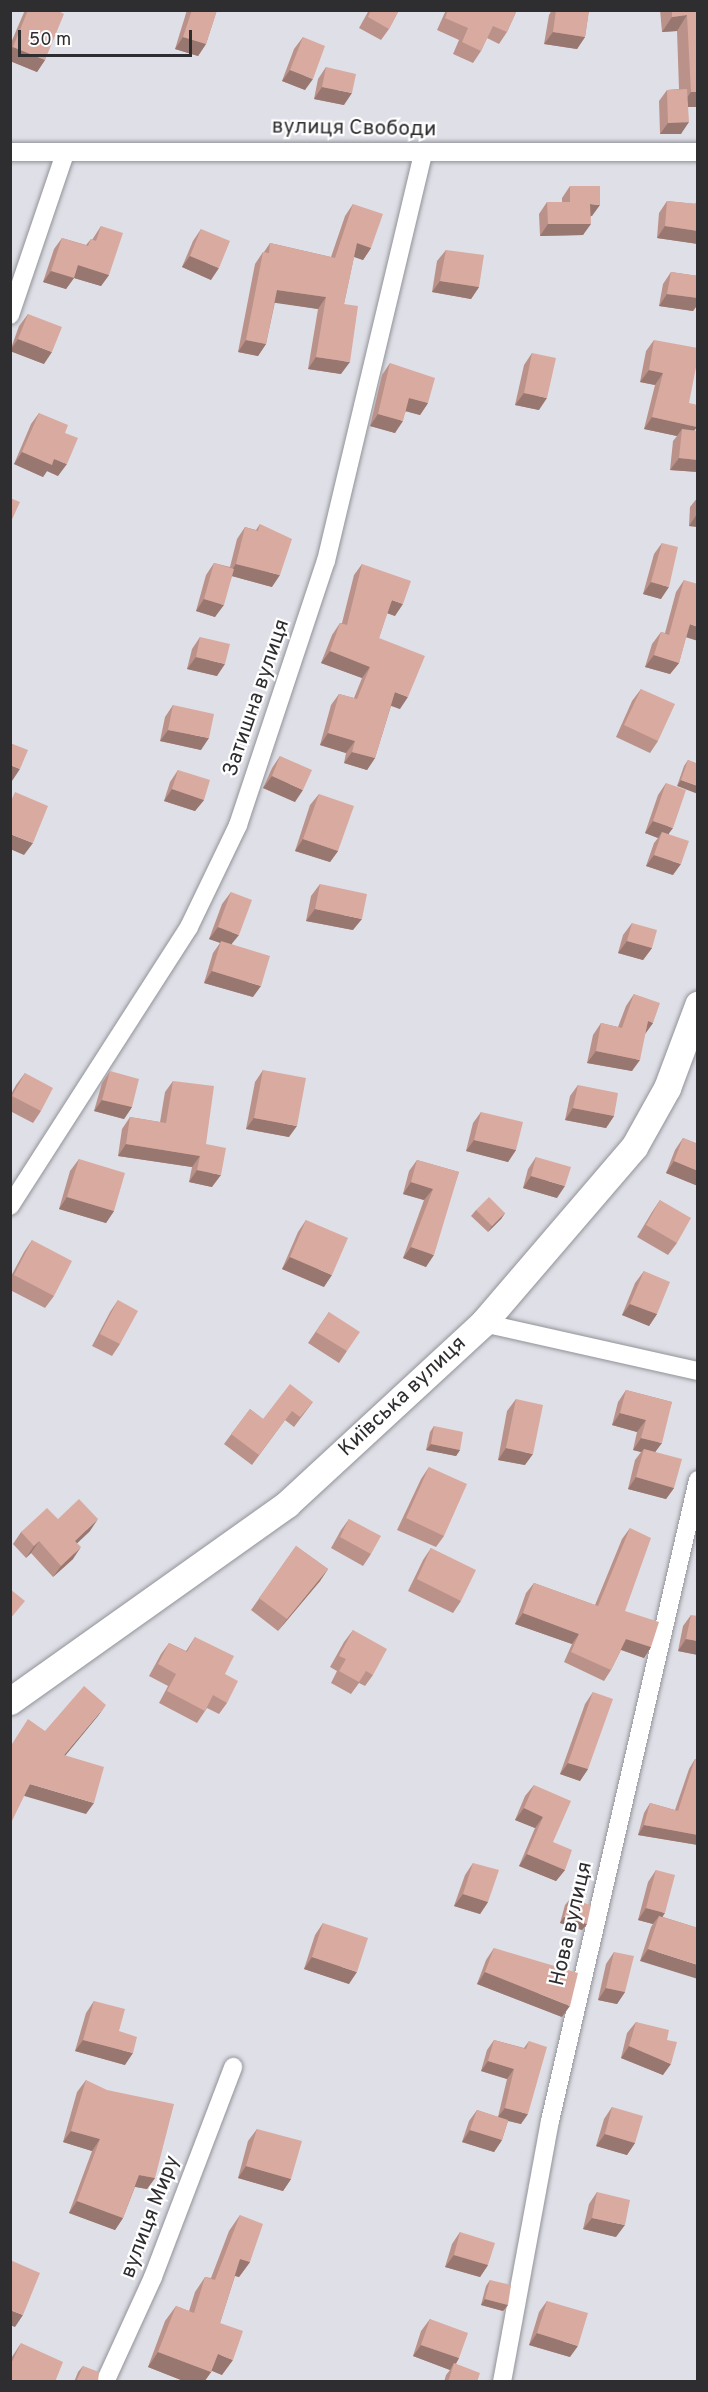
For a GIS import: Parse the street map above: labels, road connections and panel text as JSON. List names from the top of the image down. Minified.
{"streets":{"street":["вулиця Свободи","Затишна вулиця","Київська вулиця","Нова вулиця","вулиця Миру"]},"crossings":[["вулиця Свободи","Затишна вулиця"]],"scale_bar":"50 m"}
